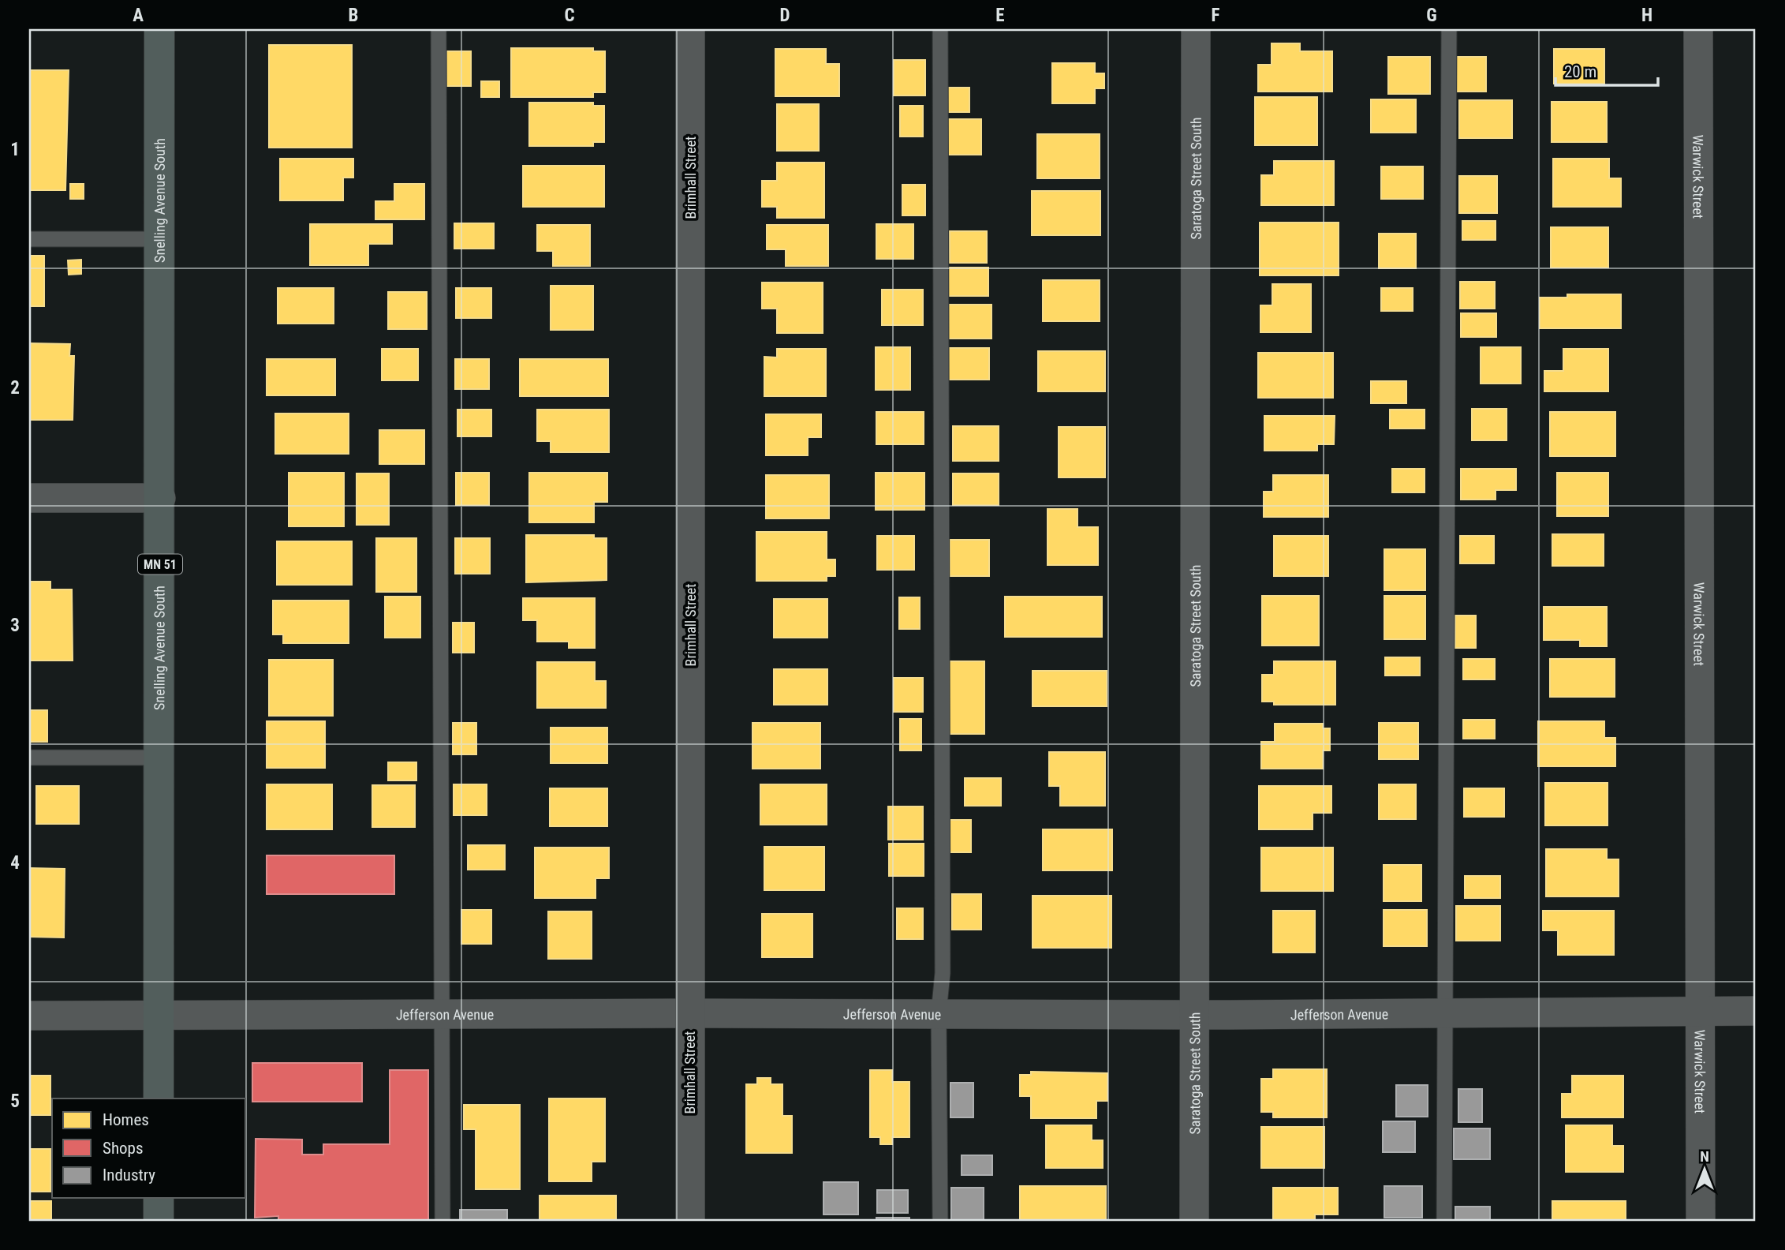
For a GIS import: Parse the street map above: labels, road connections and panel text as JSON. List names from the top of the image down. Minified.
{"streets":{"main road":["Snelling Avenue South","MN 51"],"street":["Brimhall Street","Saratoga Street South","Warwick Street","Jefferson Avenue"]},"crossings":[["Brimhall Street","Jefferson Avenue"],["Saratoga Street South","Jefferson Avenue"],["Warwick Street","Jefferson Avenue"],["Snelling Avenue South","Jefferson Avenue"]],"legend":["Homes","Shops","Industry"],"scale_bar":"20 m","north":"top","grid":{"columns":["A","B","C","D","E","F","G","H"],"rows":["1","2","3","4","5"]}}
